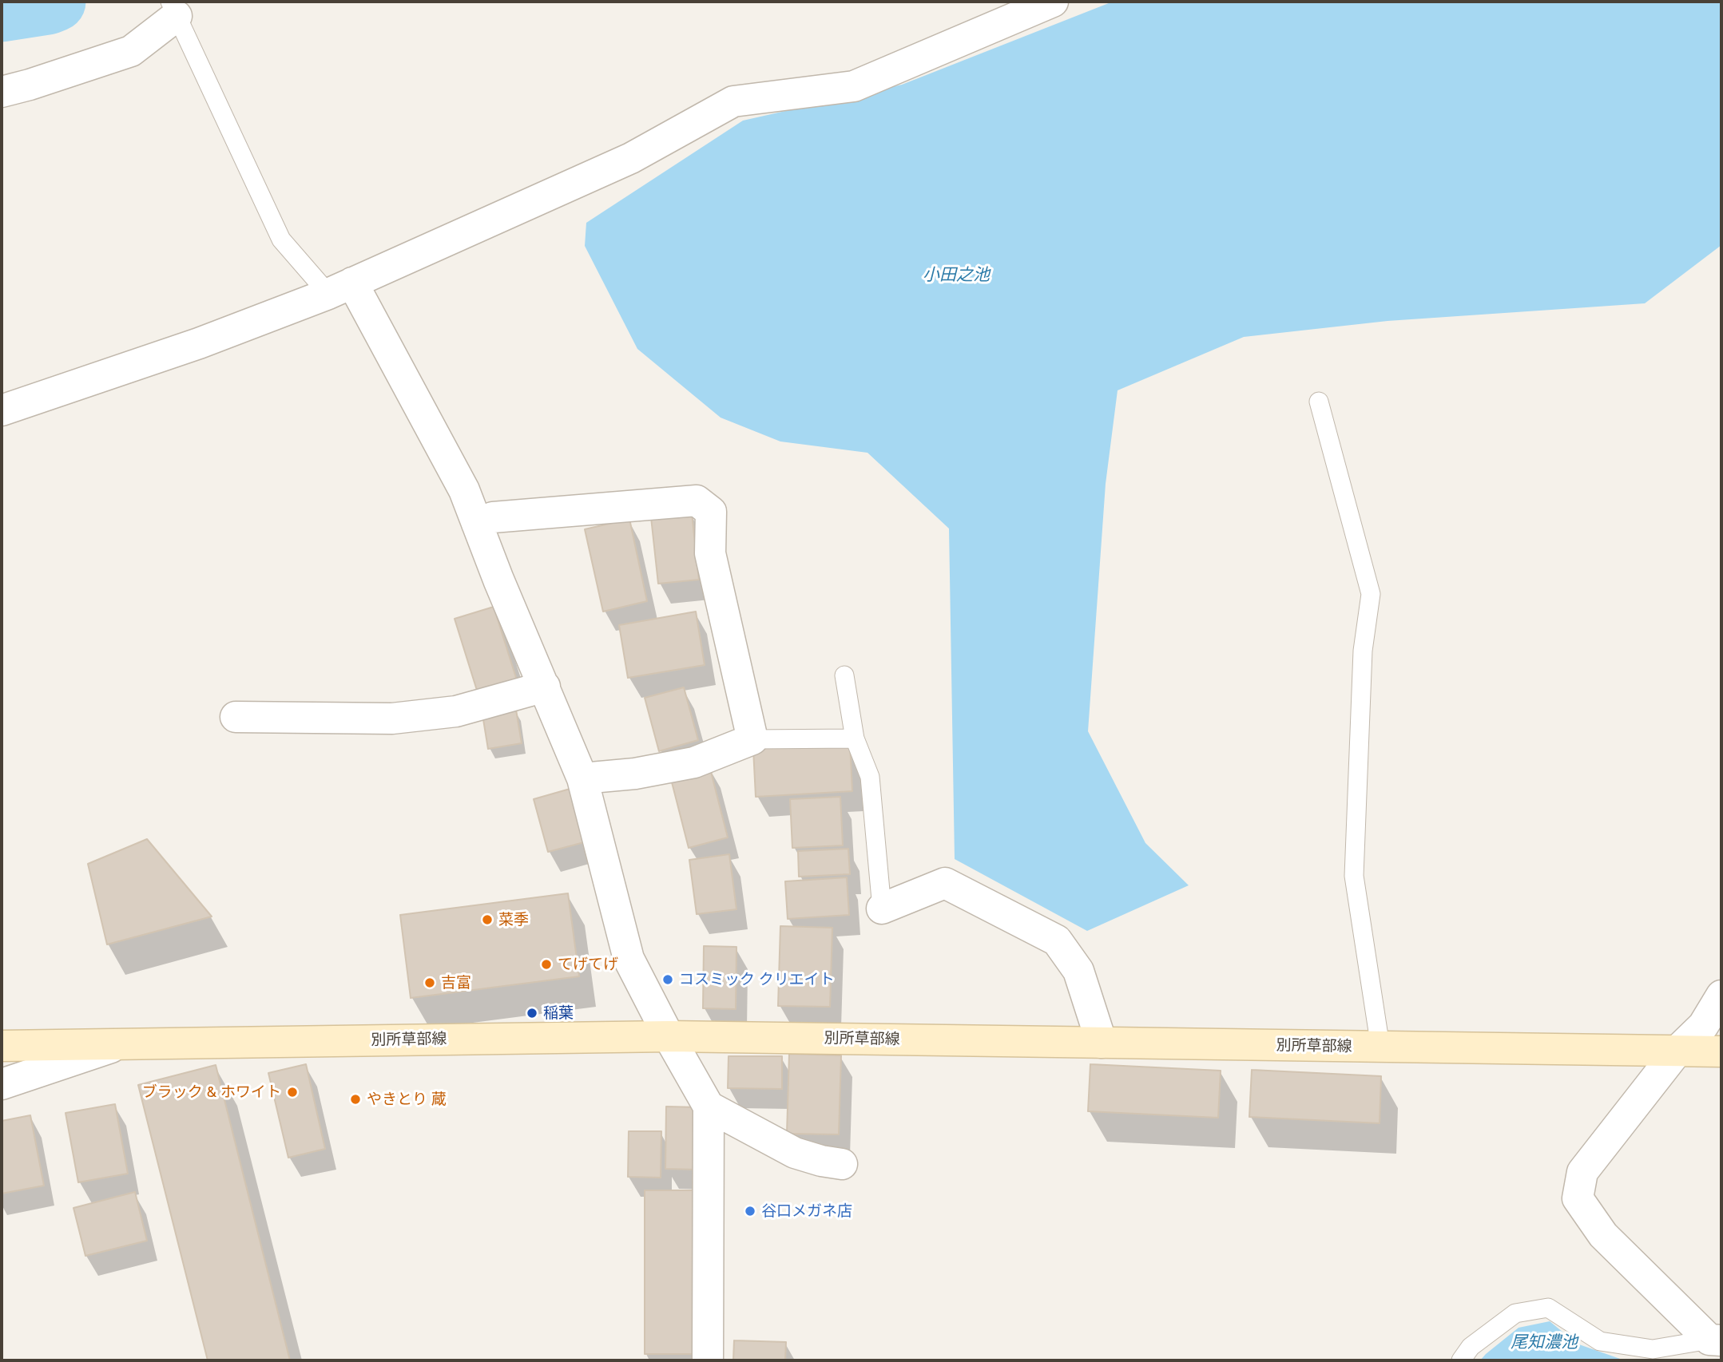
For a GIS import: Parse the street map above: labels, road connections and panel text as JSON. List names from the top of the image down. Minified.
{"streets":{"main road":["別所草部線"]},"water":["小田之池","尾知濃池"],"places":["菜季","てげてげ","コスミック クリエイト","吉富","稲葉","ブラック & ホワイト","やきとり 蔵","谷口メガネ店"]}
